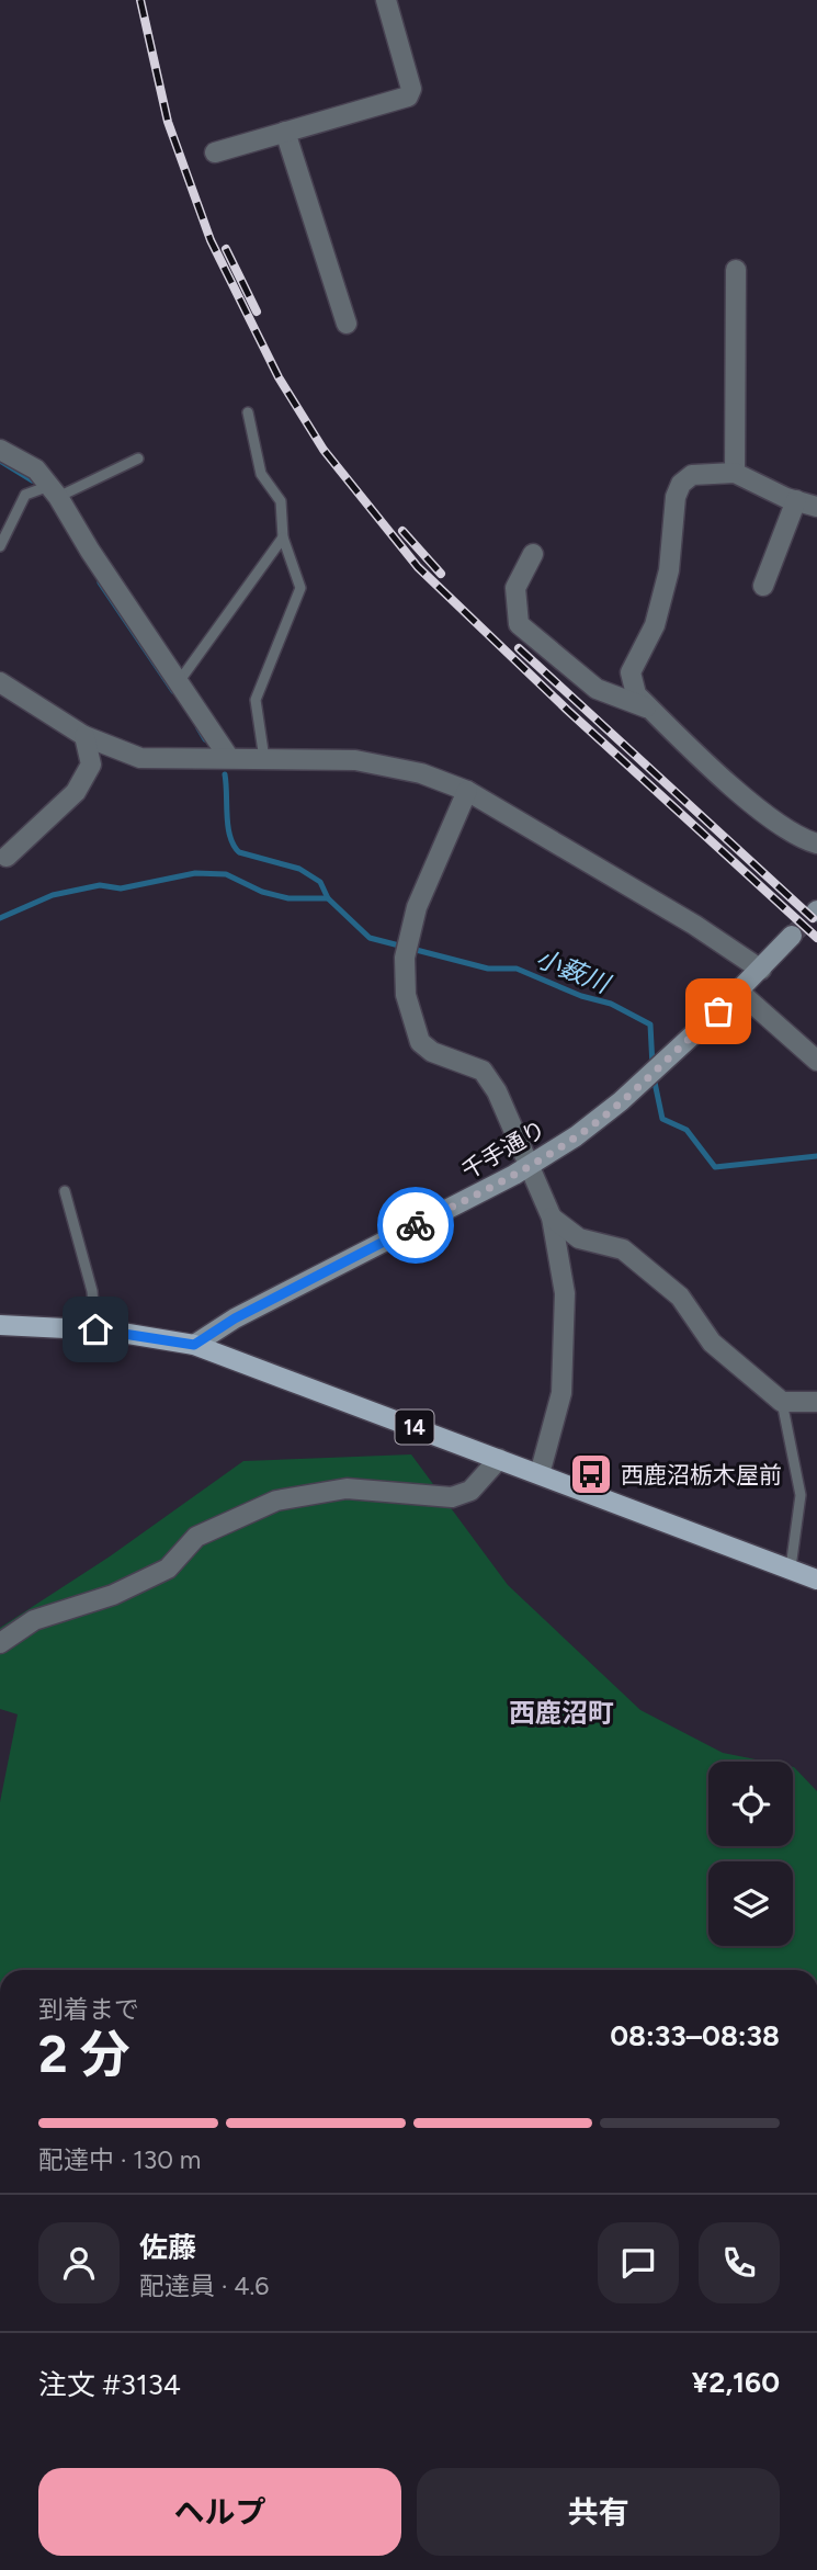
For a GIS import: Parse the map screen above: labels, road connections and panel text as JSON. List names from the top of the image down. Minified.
{"streets":{"main road":["14"],"street":["千手通り"]},"crossings":[["千手通り","14"]],"districts":["西鹿沼町"],"water":["小薮川"],"places":{"bus stop":["西鹿沼栃木屋前"]},"page":{"heading":["2 分","到着まで","08:33–08:38"],"panel":["佐藤","配達員 · 4.6","注文 #3134","¥2,160"],"bar":"配達中 · 130 m","buttons":["ヘルプ","共有"]}}
